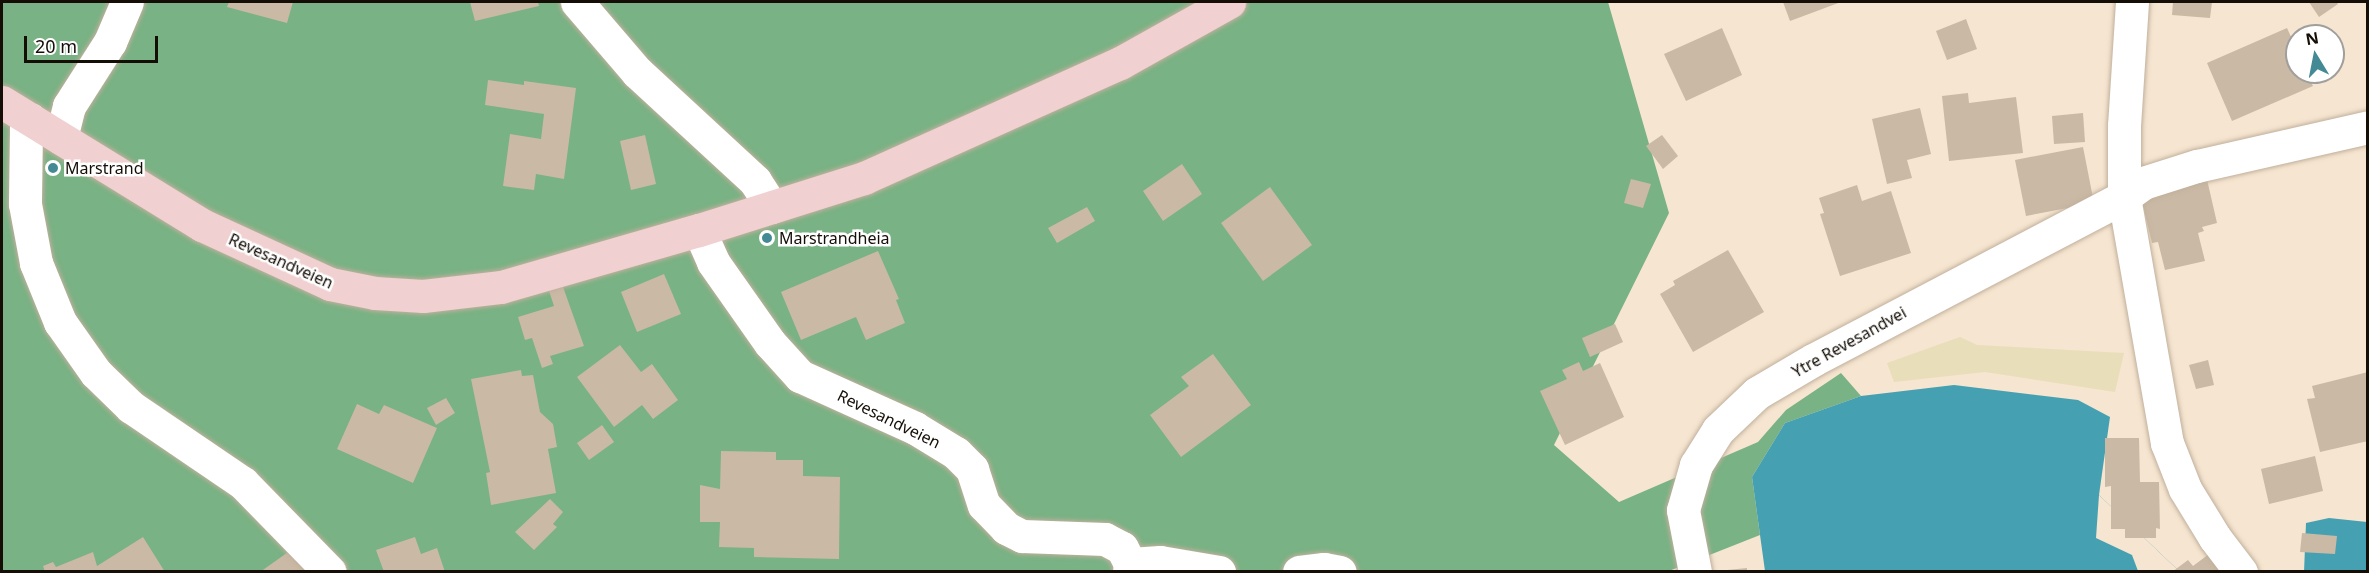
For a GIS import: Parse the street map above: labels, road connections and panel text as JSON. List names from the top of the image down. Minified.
{"streets":{"main road":["Revesandveien"],"street":["Ytre Revesandvei"]},"places":["Marstrand","Marstrandheia"],"scale_bar":"20 m","north":"top"}
